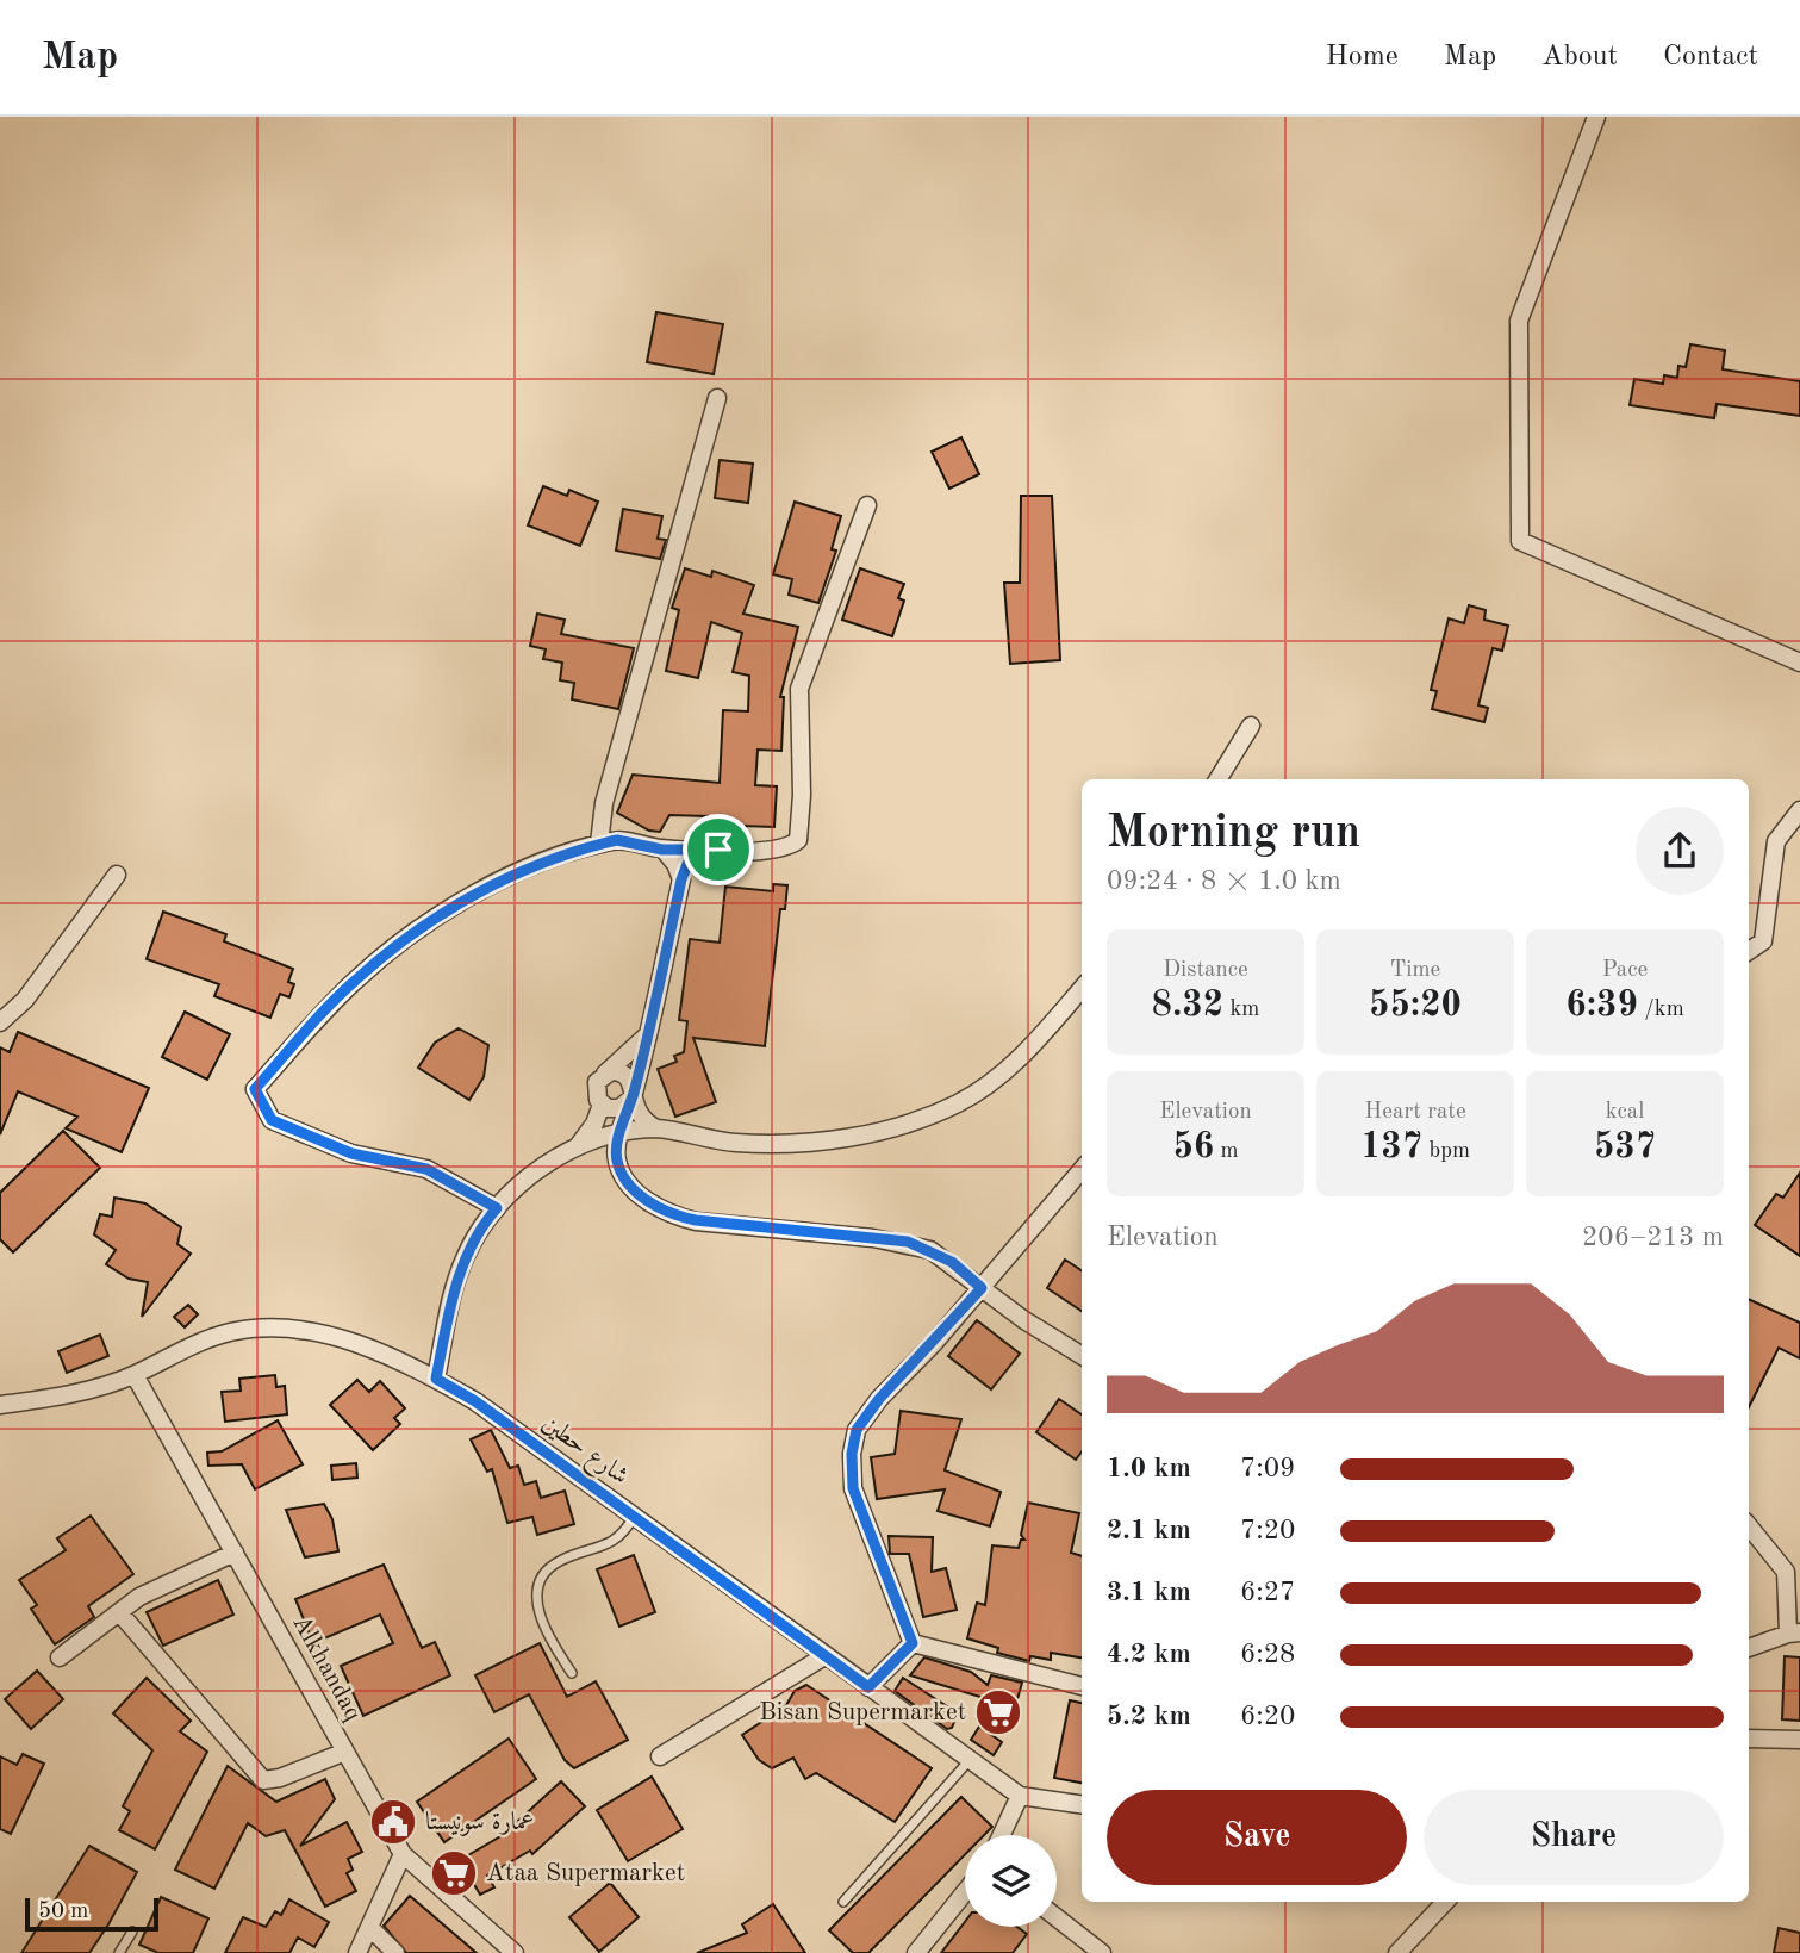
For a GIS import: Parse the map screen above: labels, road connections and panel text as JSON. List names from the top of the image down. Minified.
{"streets":{"street":["شارع حطين","Alkhandaq"]},"crossings":[["شارع حطين","Alkhandaq"]],"places":{"supermarket":["Bisan Supermarket","Ataa Supermarket"],"public building":["عمارة سونيستا"]},"scale_bar":"50 m","page":{"header":"Map","nav":["Home","Map","About","Contact"],"heading":["Morning run","09:24 · 8 × 1.0 km"],"stats":[["Distance","8.32 km"],["Time","55:20"],["Pace","6:39 /km"],["Elevation","56 m"],["Heart rate","137 bpm"],["kcal","537"]],"chart":["Elevation","206–213 m"],"list":[{"name":"1.0 km","note":"7:09"},{"name":"2.1 km","note":"7:20"},{"name":"3.1 km","note":"6:27"},{"name":"4.2 km","note":"6:28"},{"name":"5.2 km","note":"6:20"}],"buttons":["Save","Share"],"scale":"50 m"}}
